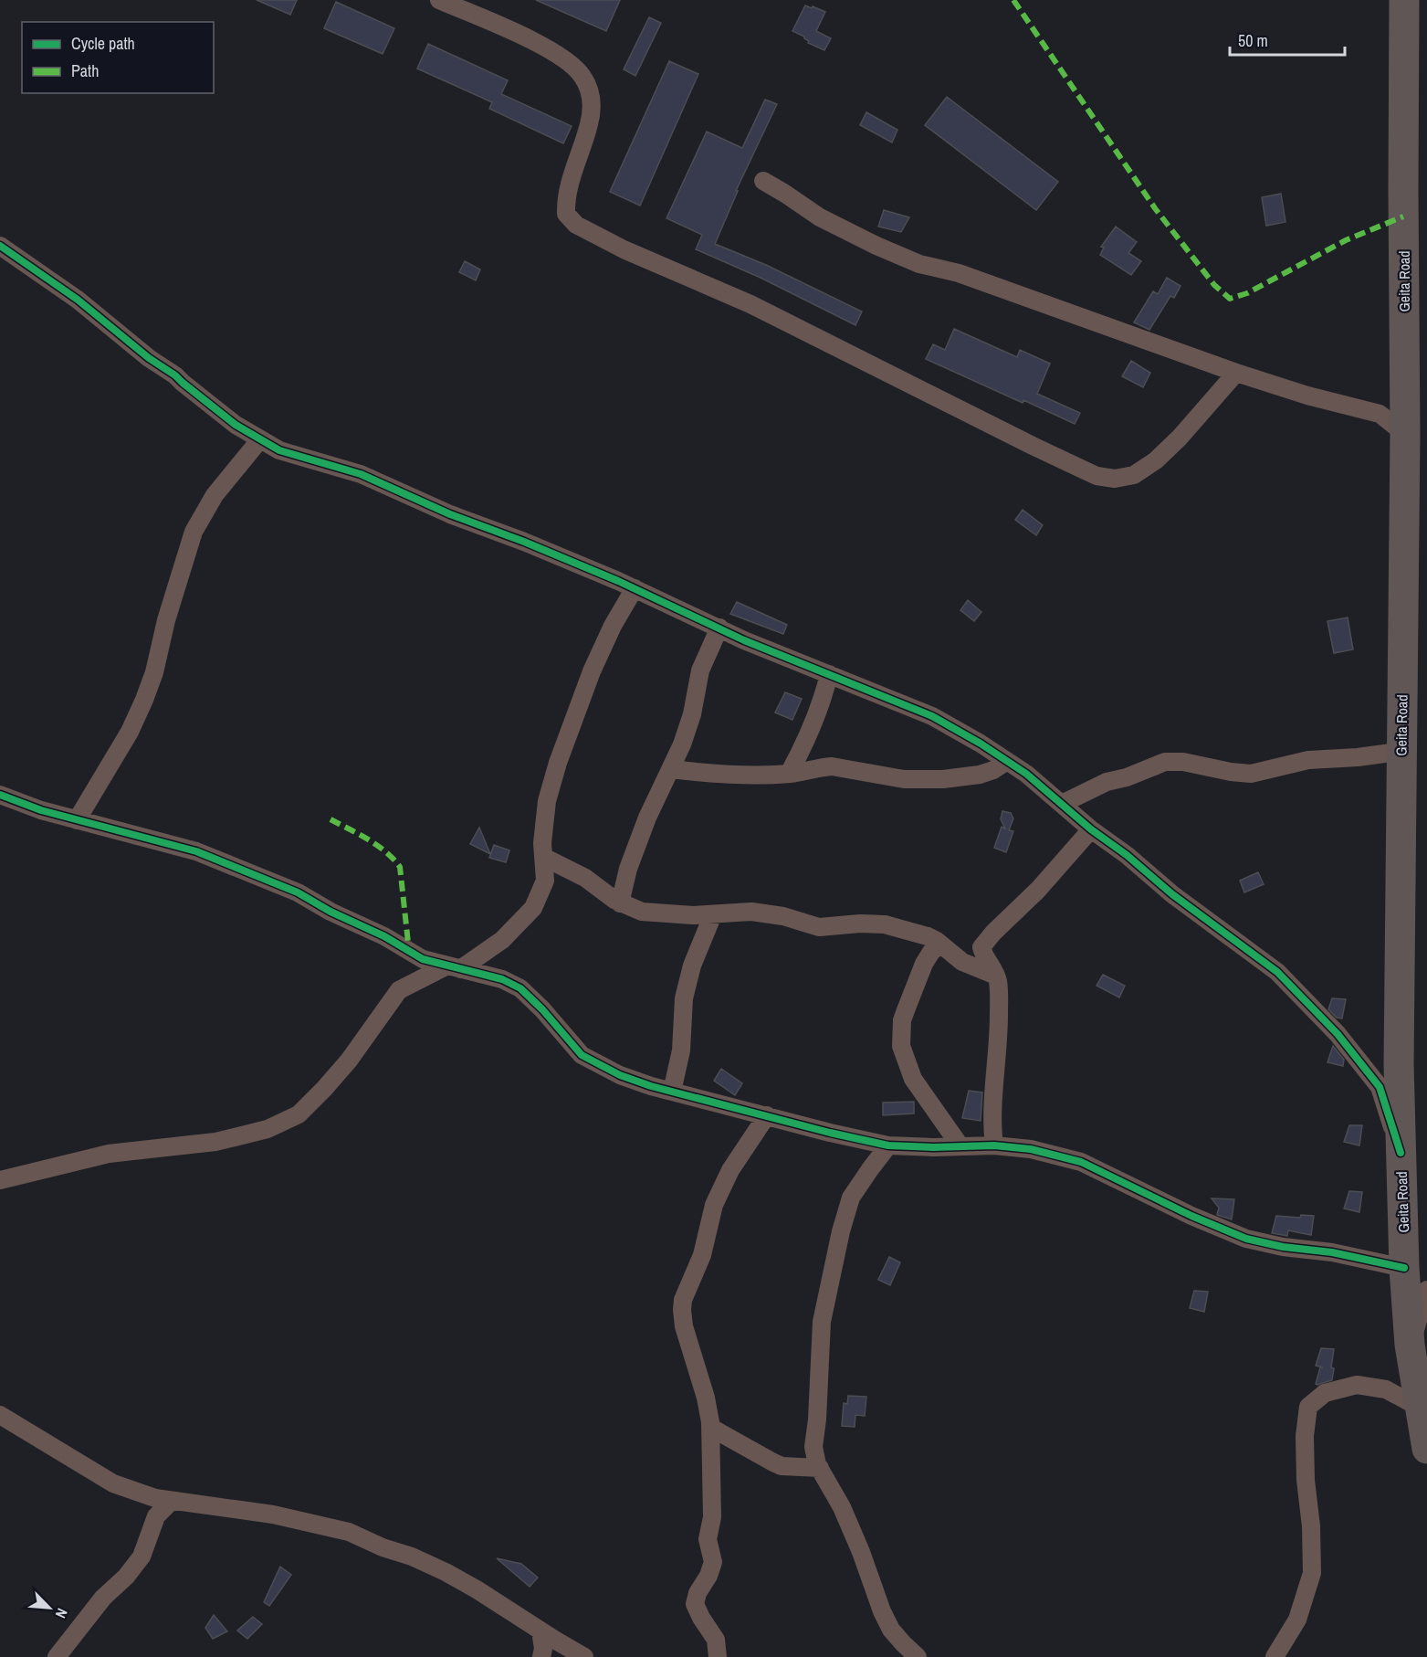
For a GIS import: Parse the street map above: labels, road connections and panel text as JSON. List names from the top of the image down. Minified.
{"streets":{"highway":["Geita Road"]},"legend":["Cycle path","Path"],"scale_bar":"50 m","north":"bottom right"}
